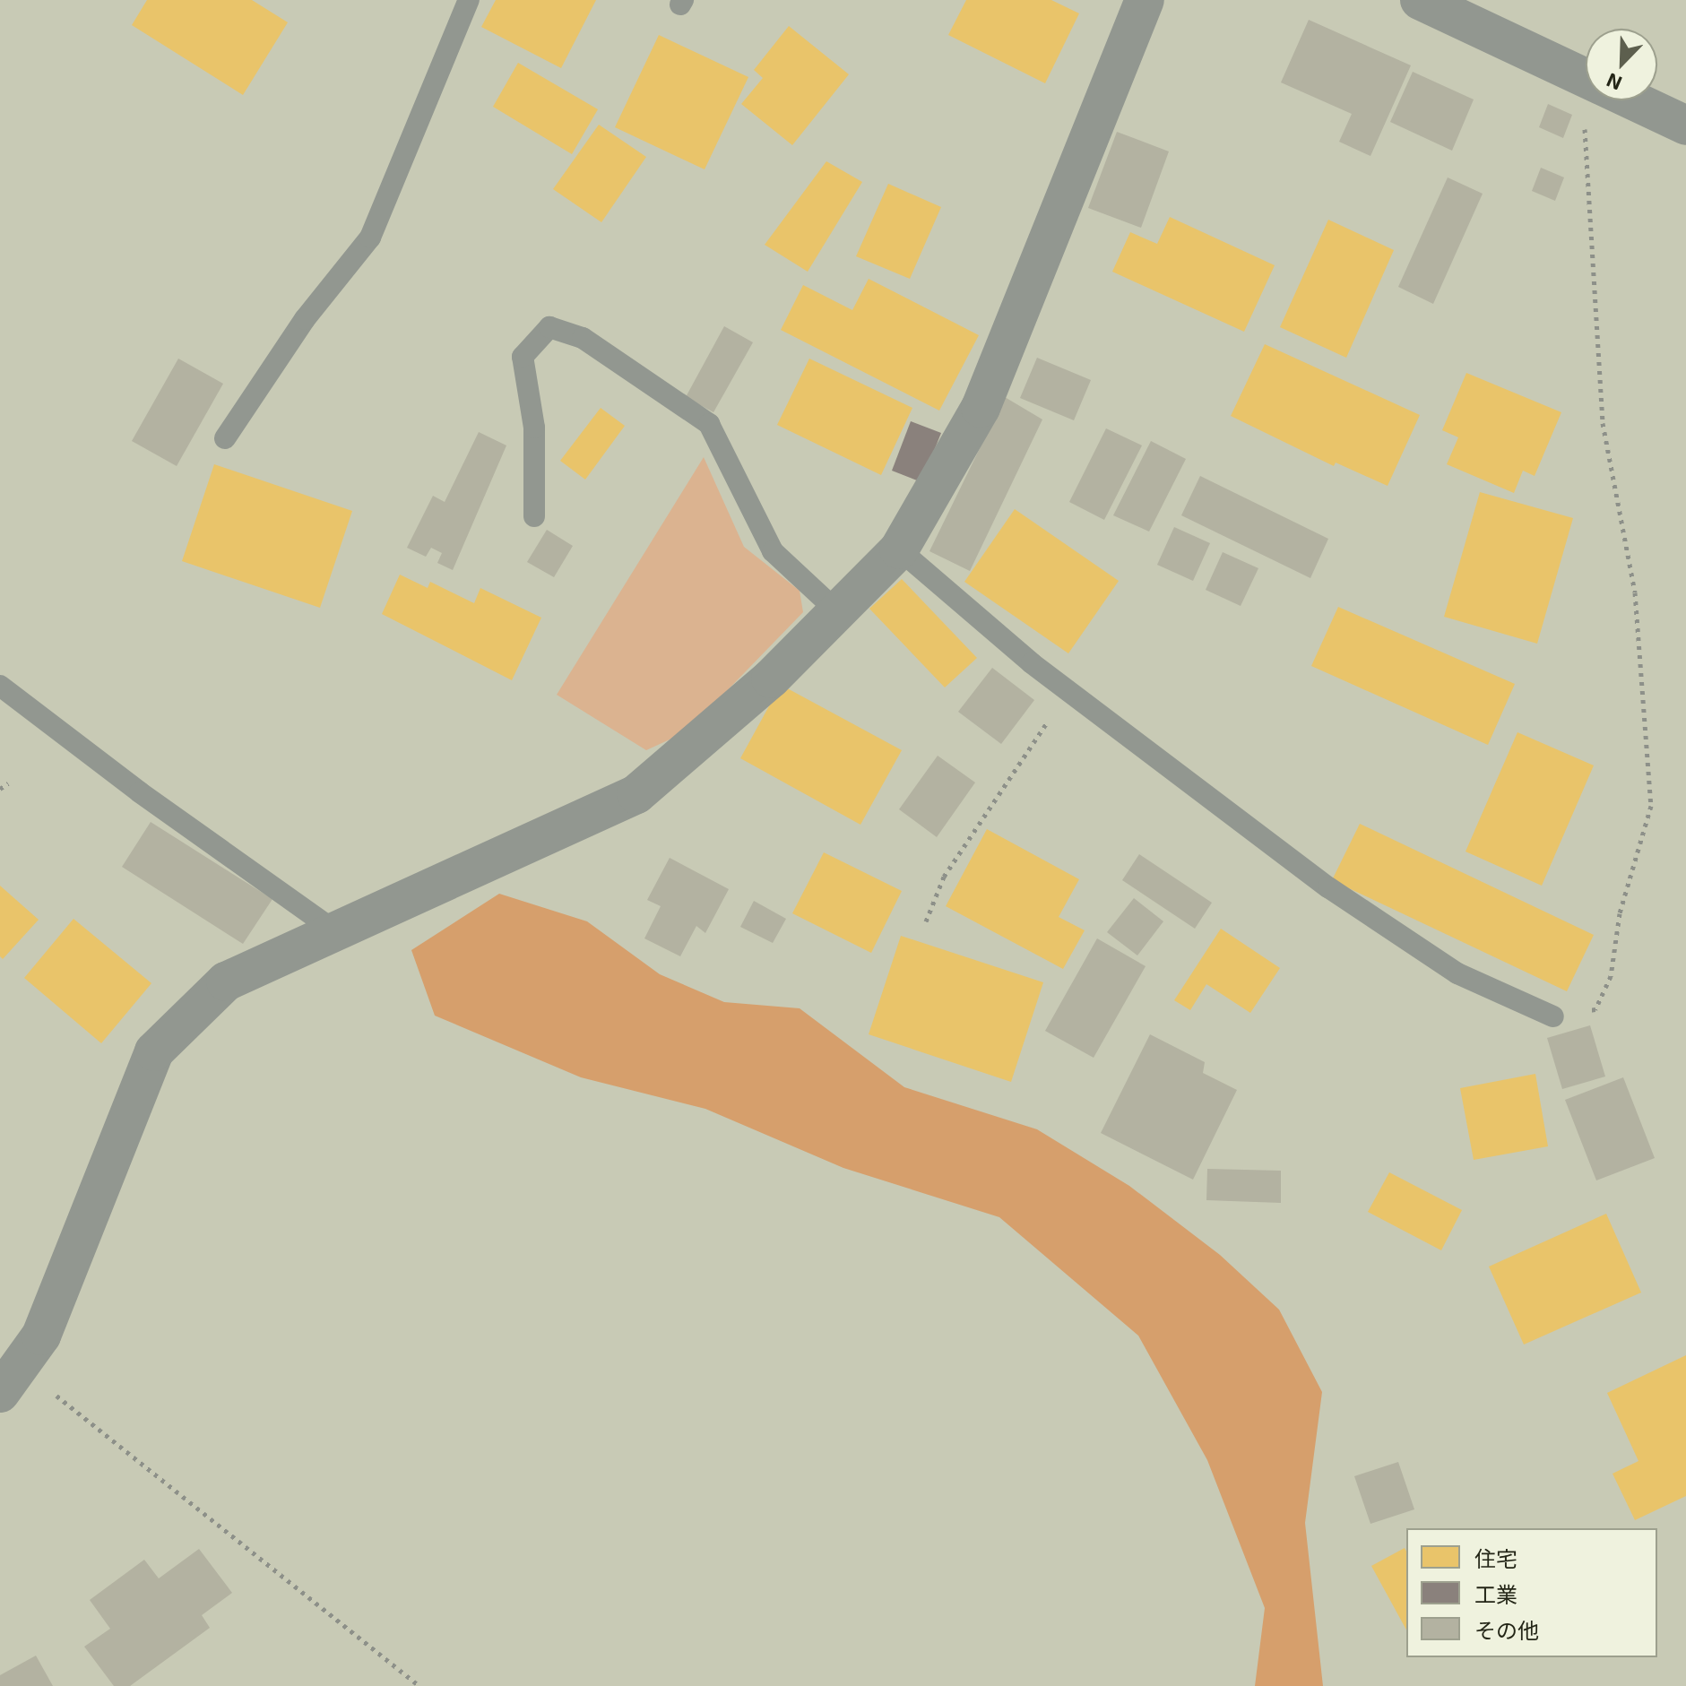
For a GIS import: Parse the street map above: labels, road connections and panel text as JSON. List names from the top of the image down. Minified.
{"legend":["住宅","工業","その他"],"north":"bottom left"}
